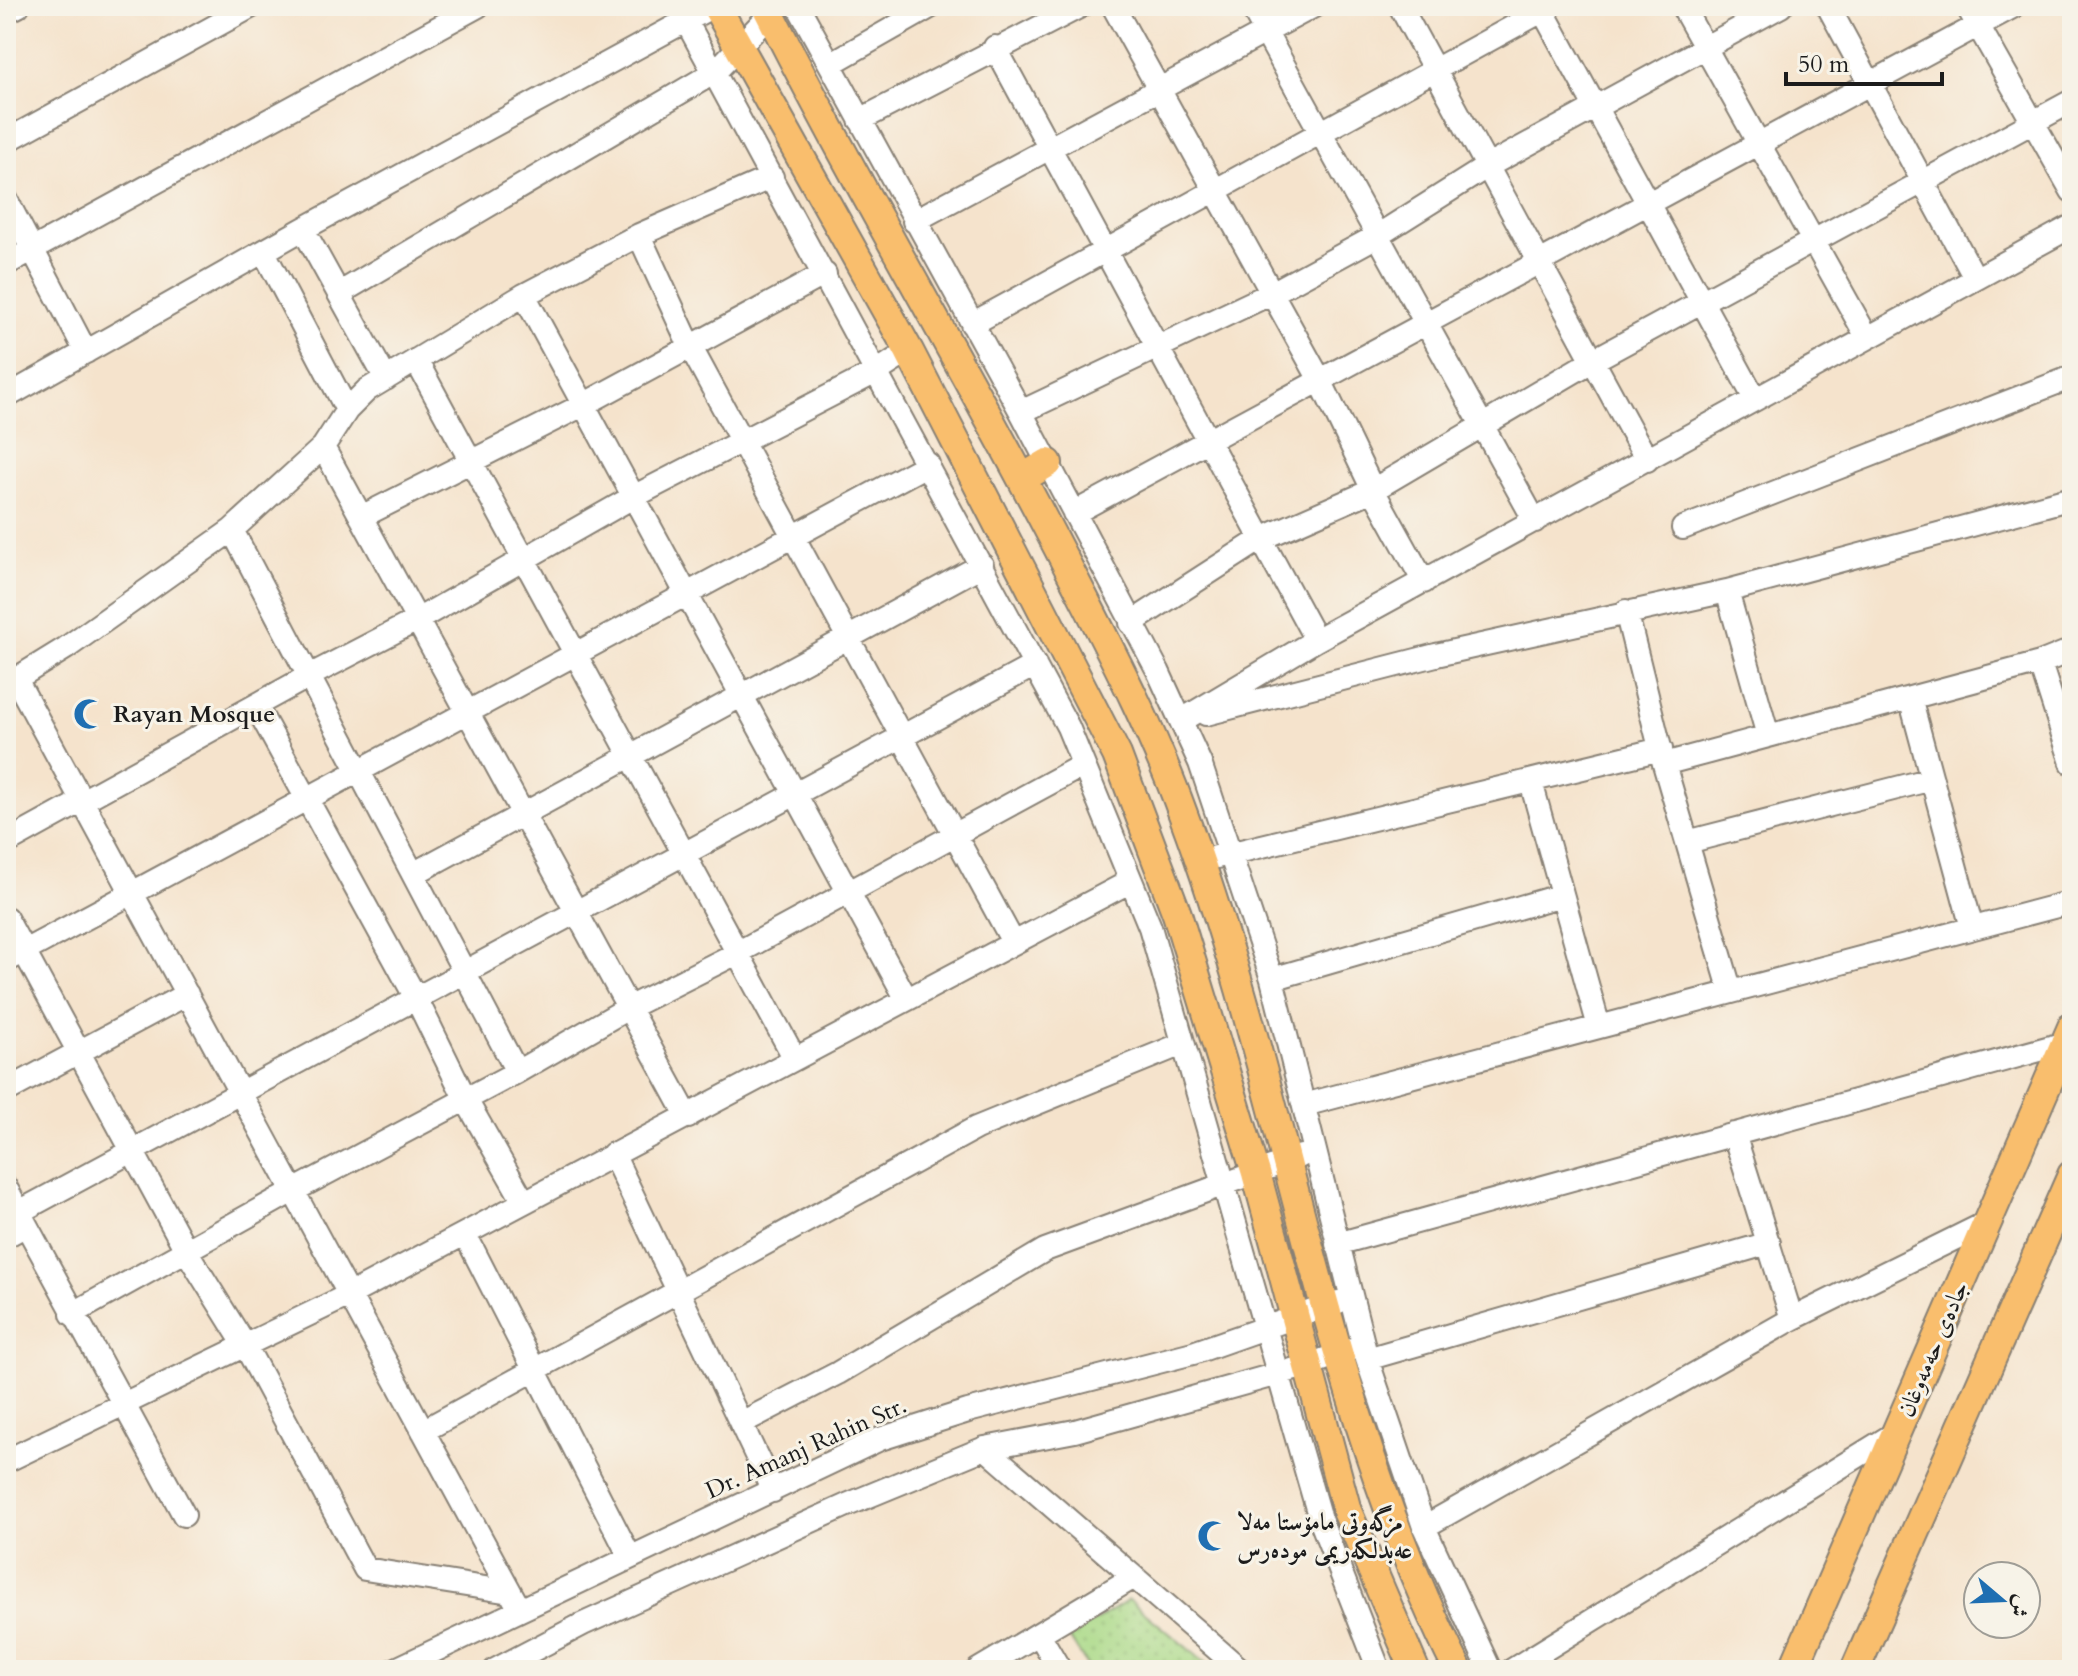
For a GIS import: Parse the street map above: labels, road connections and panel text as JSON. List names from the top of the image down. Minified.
{"streets":{"main road":["جادەی حەمەوغان"],"street":["Dr. Amanj Rahin Str."]},"places":{"mosque":["Rayan Mosque","مزگەوتی مامۆستا مەلا عەبدلکەریمی مودەرس"]},"scale_bar":"50 m","north":"right"}
